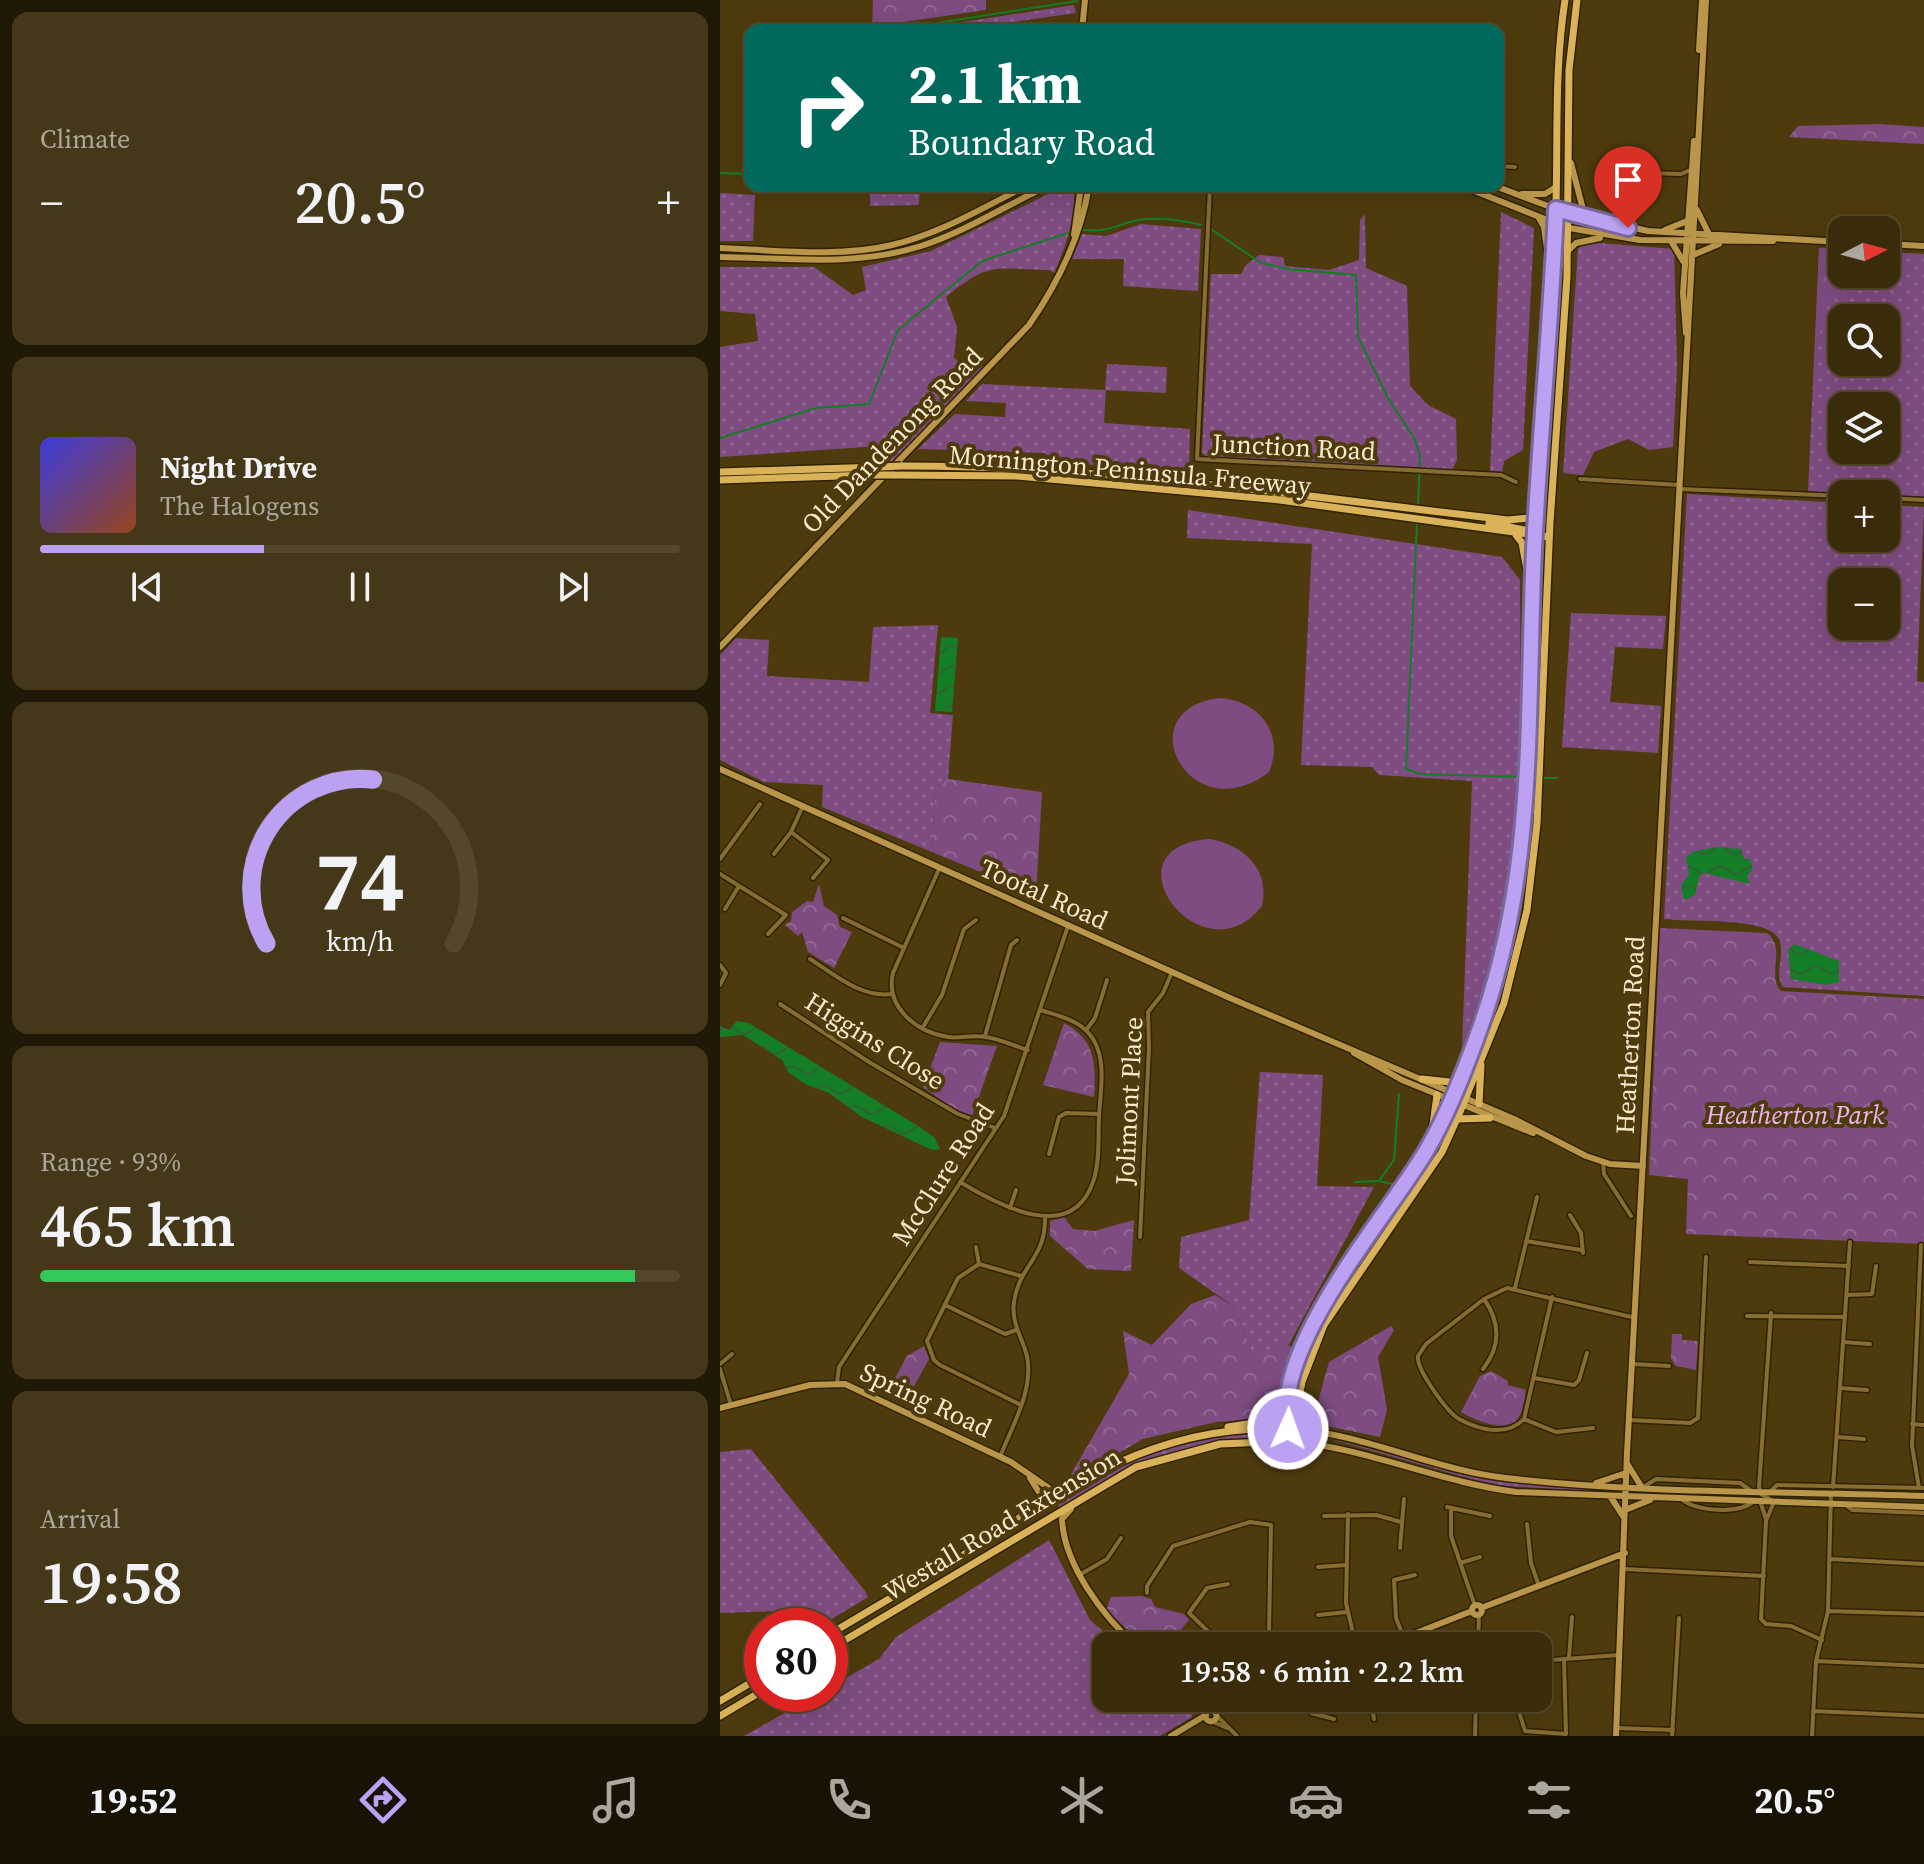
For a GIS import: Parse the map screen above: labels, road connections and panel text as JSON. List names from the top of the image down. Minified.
{"streets":{"highway":["Mornington Peninsula Freeway","Westall Road Extension"],"main road":["Old Dandenong Road","Tootal Road","Heatherton Road","Spring Road"],"street":["Junction Road","Higgins Close","Jolimont Place","McClure Road"]},"crossings":[["Tootal Road","Heatherton Road"],["Tootal Road","Jolimont Place"],["Tootal Road","McClure Road"],["Heatherton Road","Westall Road Extension"],["Higgins Close","McClure Road"],["McClure Road","Spring Road"],["Spring Road","Westall Road Extension"]],"parks":["Heatherton Park"],"north":"right","page":{"tile":["Climate",["Range · 93%","465 km"],["Arrival","19:58"]],"turn":["2.1 km","Boundary Road"],"heat":["−","20.5°","+"],"map_buttons":["+","−"],"song":["Night Drive","The Halogens"],"limit":"80","trip":"19:58 · 6 min · 2.2 km","tabs":["19:52","20.5°"],"gauge":["74","km/h"]}}
